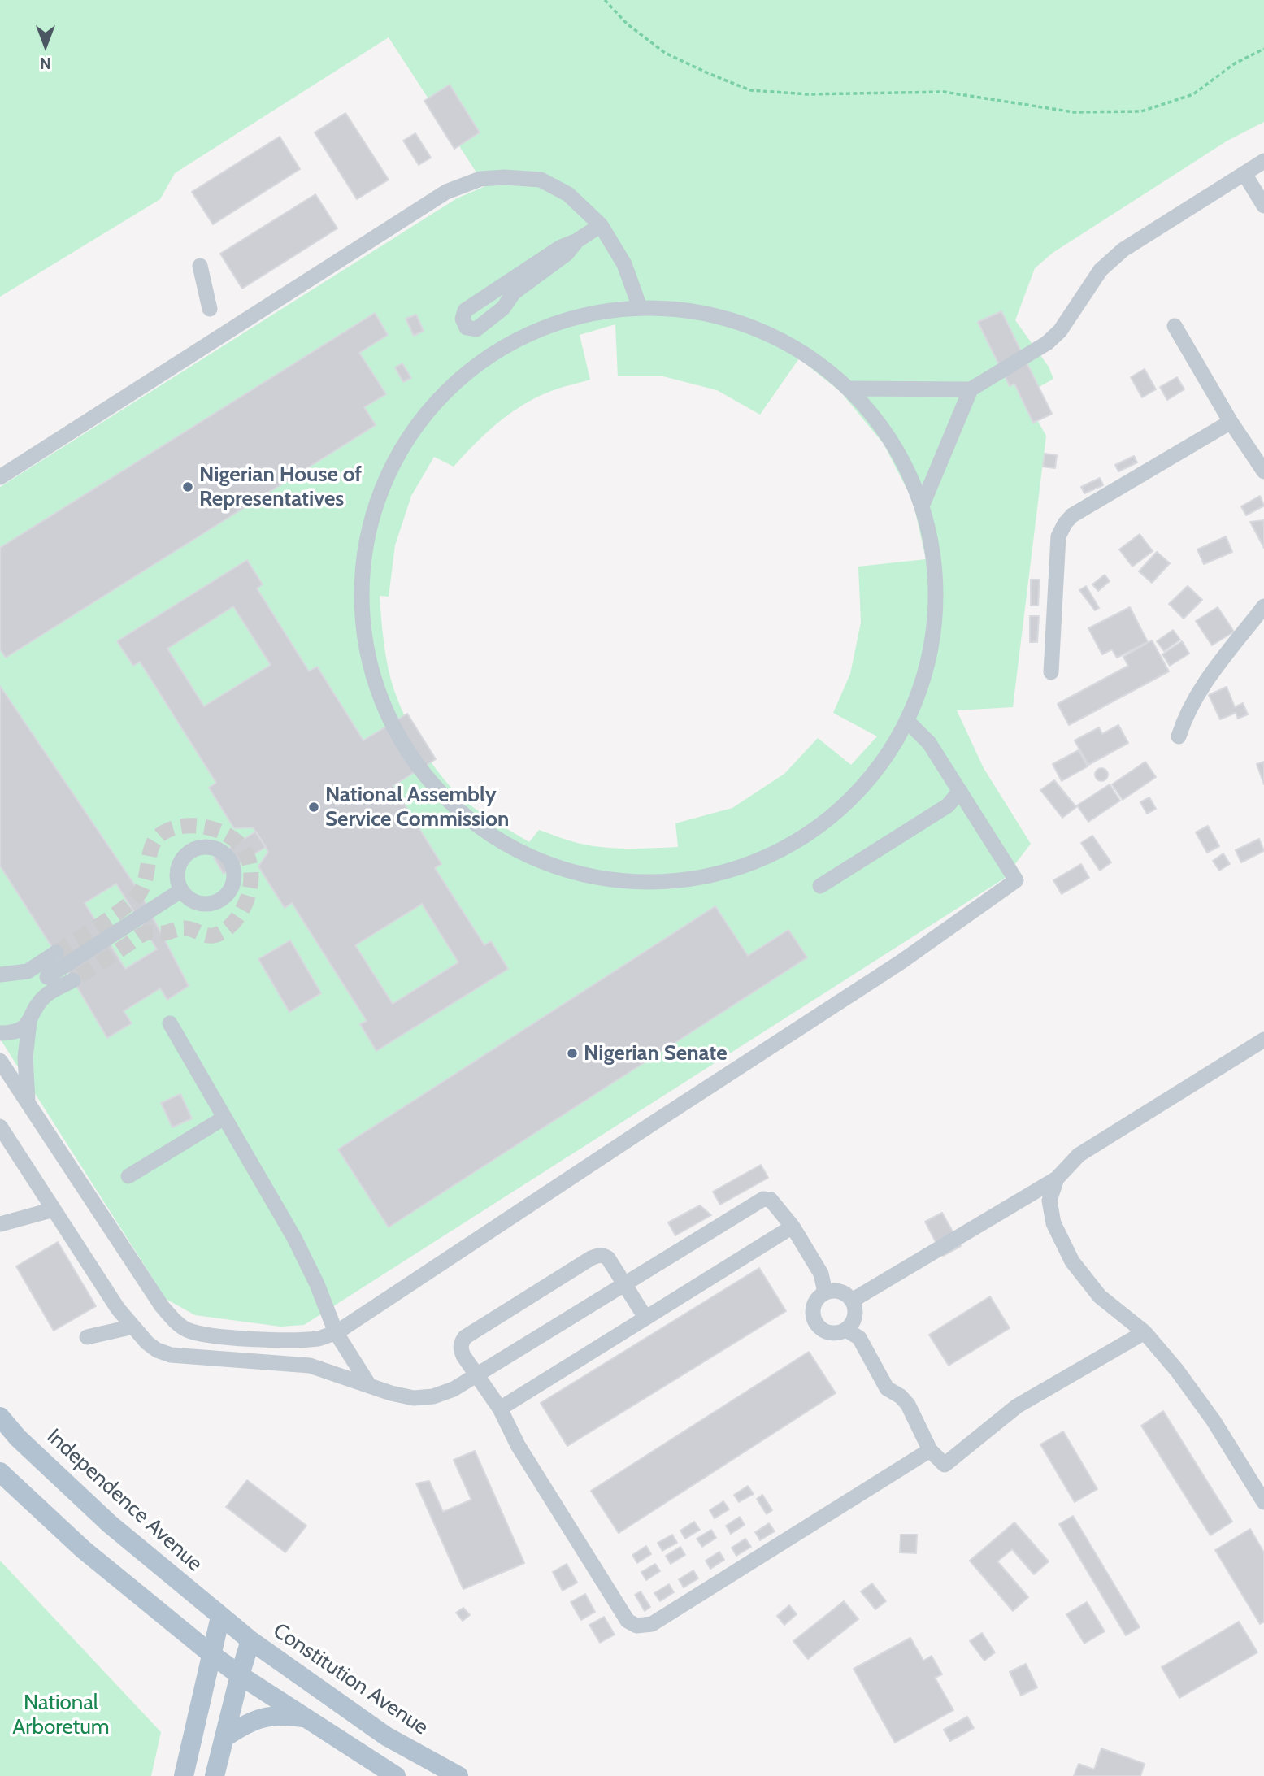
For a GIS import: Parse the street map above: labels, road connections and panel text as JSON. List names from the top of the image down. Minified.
{"streets":{"main road":["Independence Avenue","Constitution Avenue"]},"crossings":[["Independence Avenue","Constitution Avenue"]],"parks":["National Arboretum"],"places":["Nigerian House of Representatives","National Assembly Service Commission","Nigerian Senate"],"north":"bottom"}
